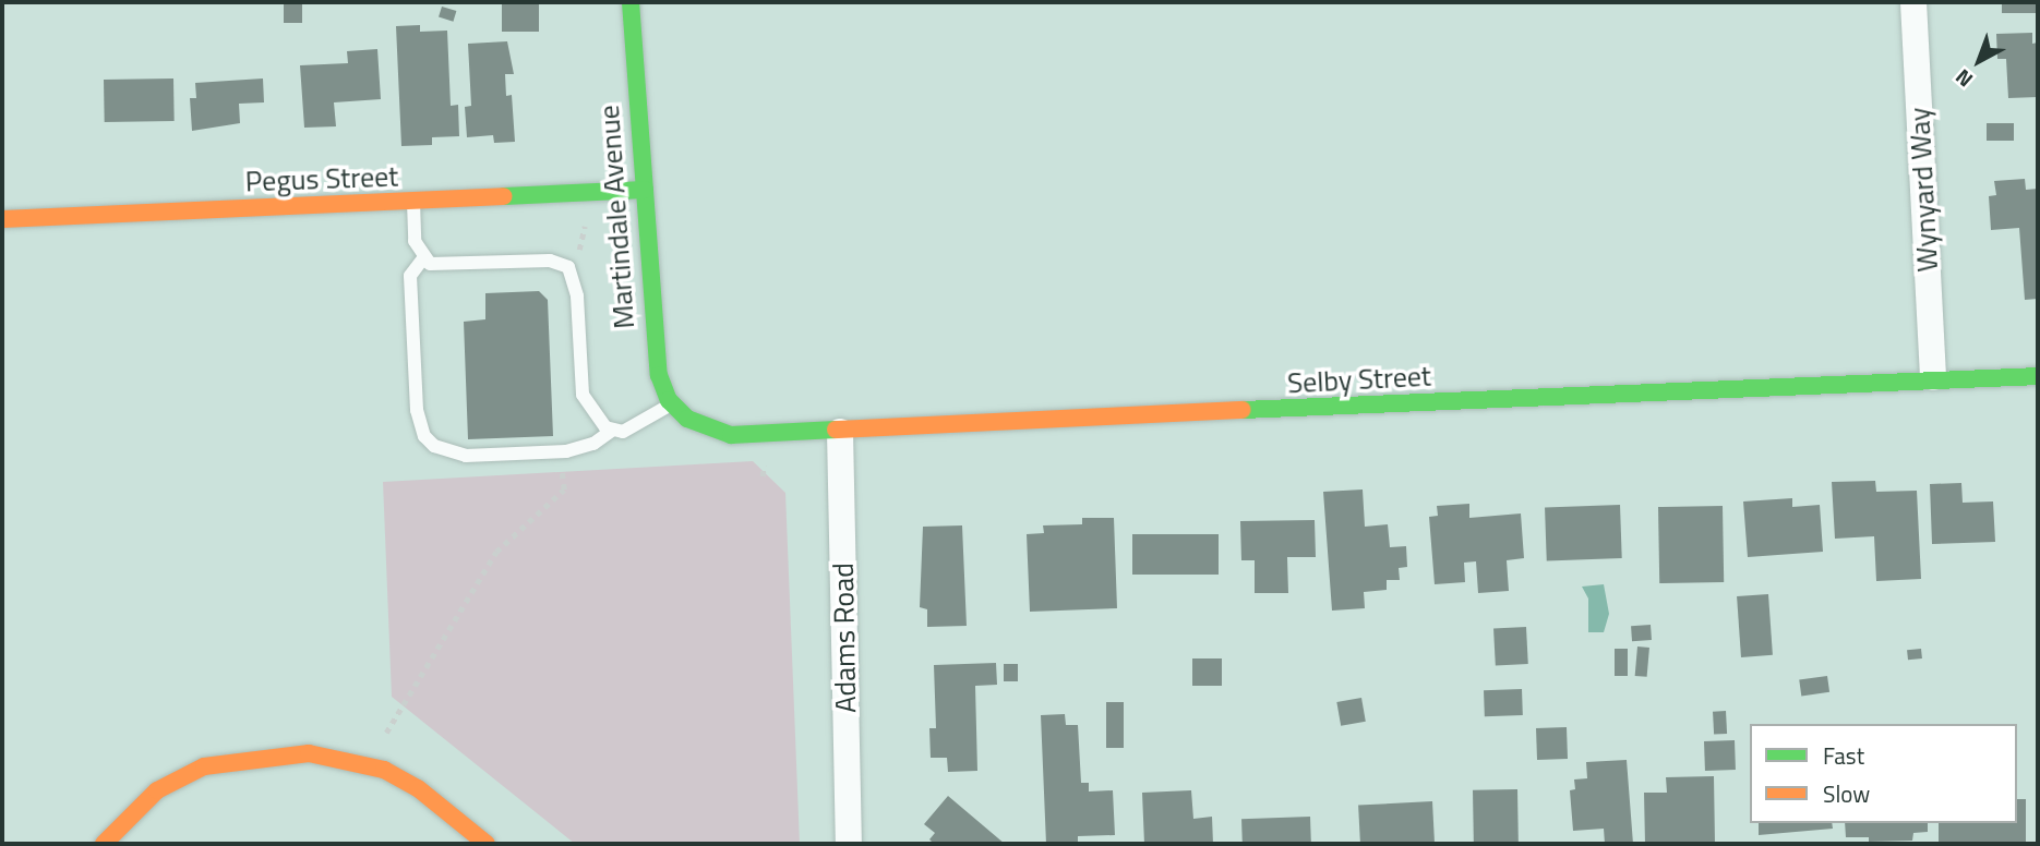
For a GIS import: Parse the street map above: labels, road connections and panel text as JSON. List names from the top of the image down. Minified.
{"streets":{"street":["Pegus Street","Wynyard Way","Martindale Avenue","Selby Street","Adams Road"]},"crossings":[["Pegus Street","Martindale Avenue"],["Wynyard Way","Selby Street"],["Martindale Avenue","Selby Street"],["Selby Street","Adams Road"]],"legend":["Fast","Slow"],"north":"bottom left"}
